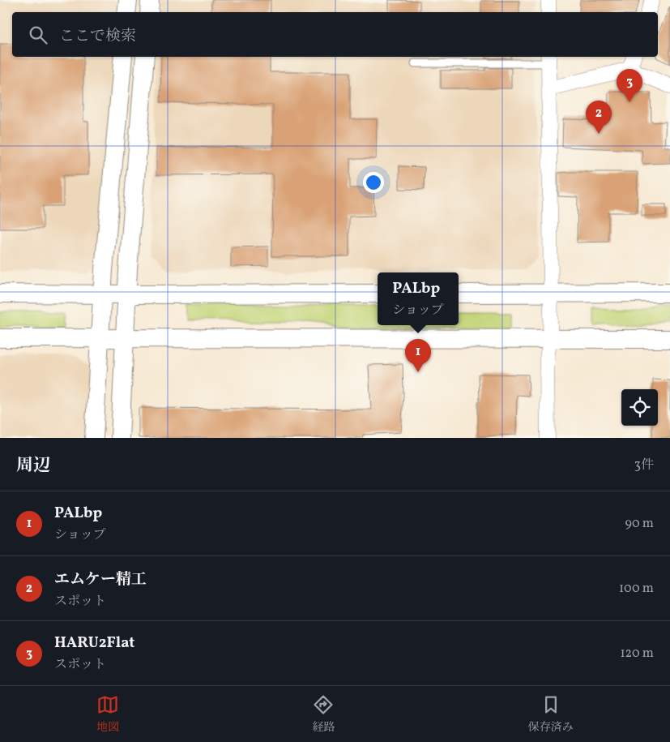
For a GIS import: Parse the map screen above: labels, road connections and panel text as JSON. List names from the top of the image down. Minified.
{"page":{"search":"ここで検索","pins":["3","2","1"],"popup":["PALbp","ショップ"],"heading":["周辺","3件"],"list":[{"mark":"1","name":"PALbp","note":"ショップ","value":"90 m"},{"mark":"2","name":"エムケー精工","note":"スポット","value":"100 m"},{"mark":"3","name":"HARU2Flat","note":"スポット","value":"120 m"}],"nav":["地図","経路","保存済み"]}}
